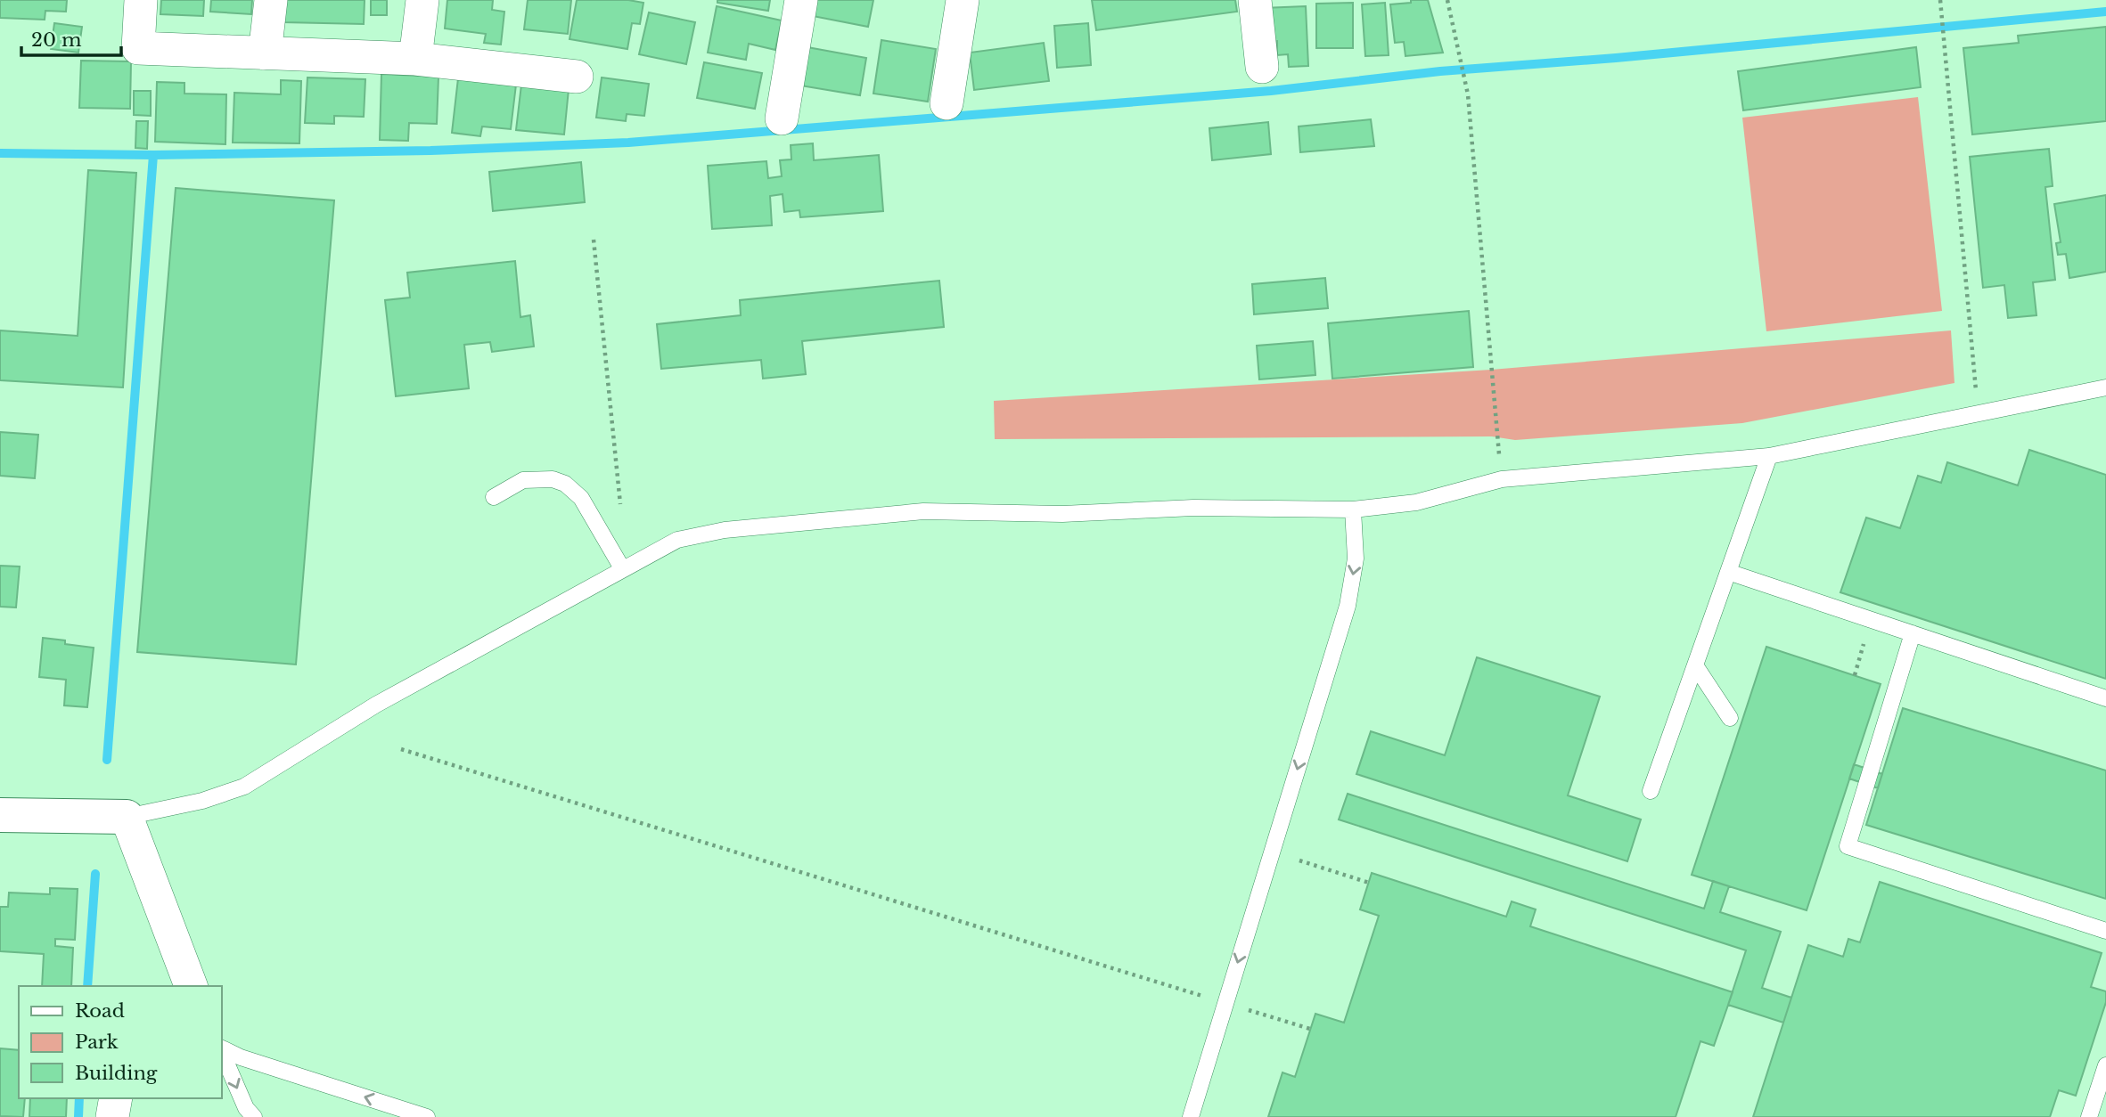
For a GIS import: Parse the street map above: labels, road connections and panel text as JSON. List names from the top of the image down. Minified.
{"legend":["Road","Park","Building"],"scale_bar":"20 m"}
